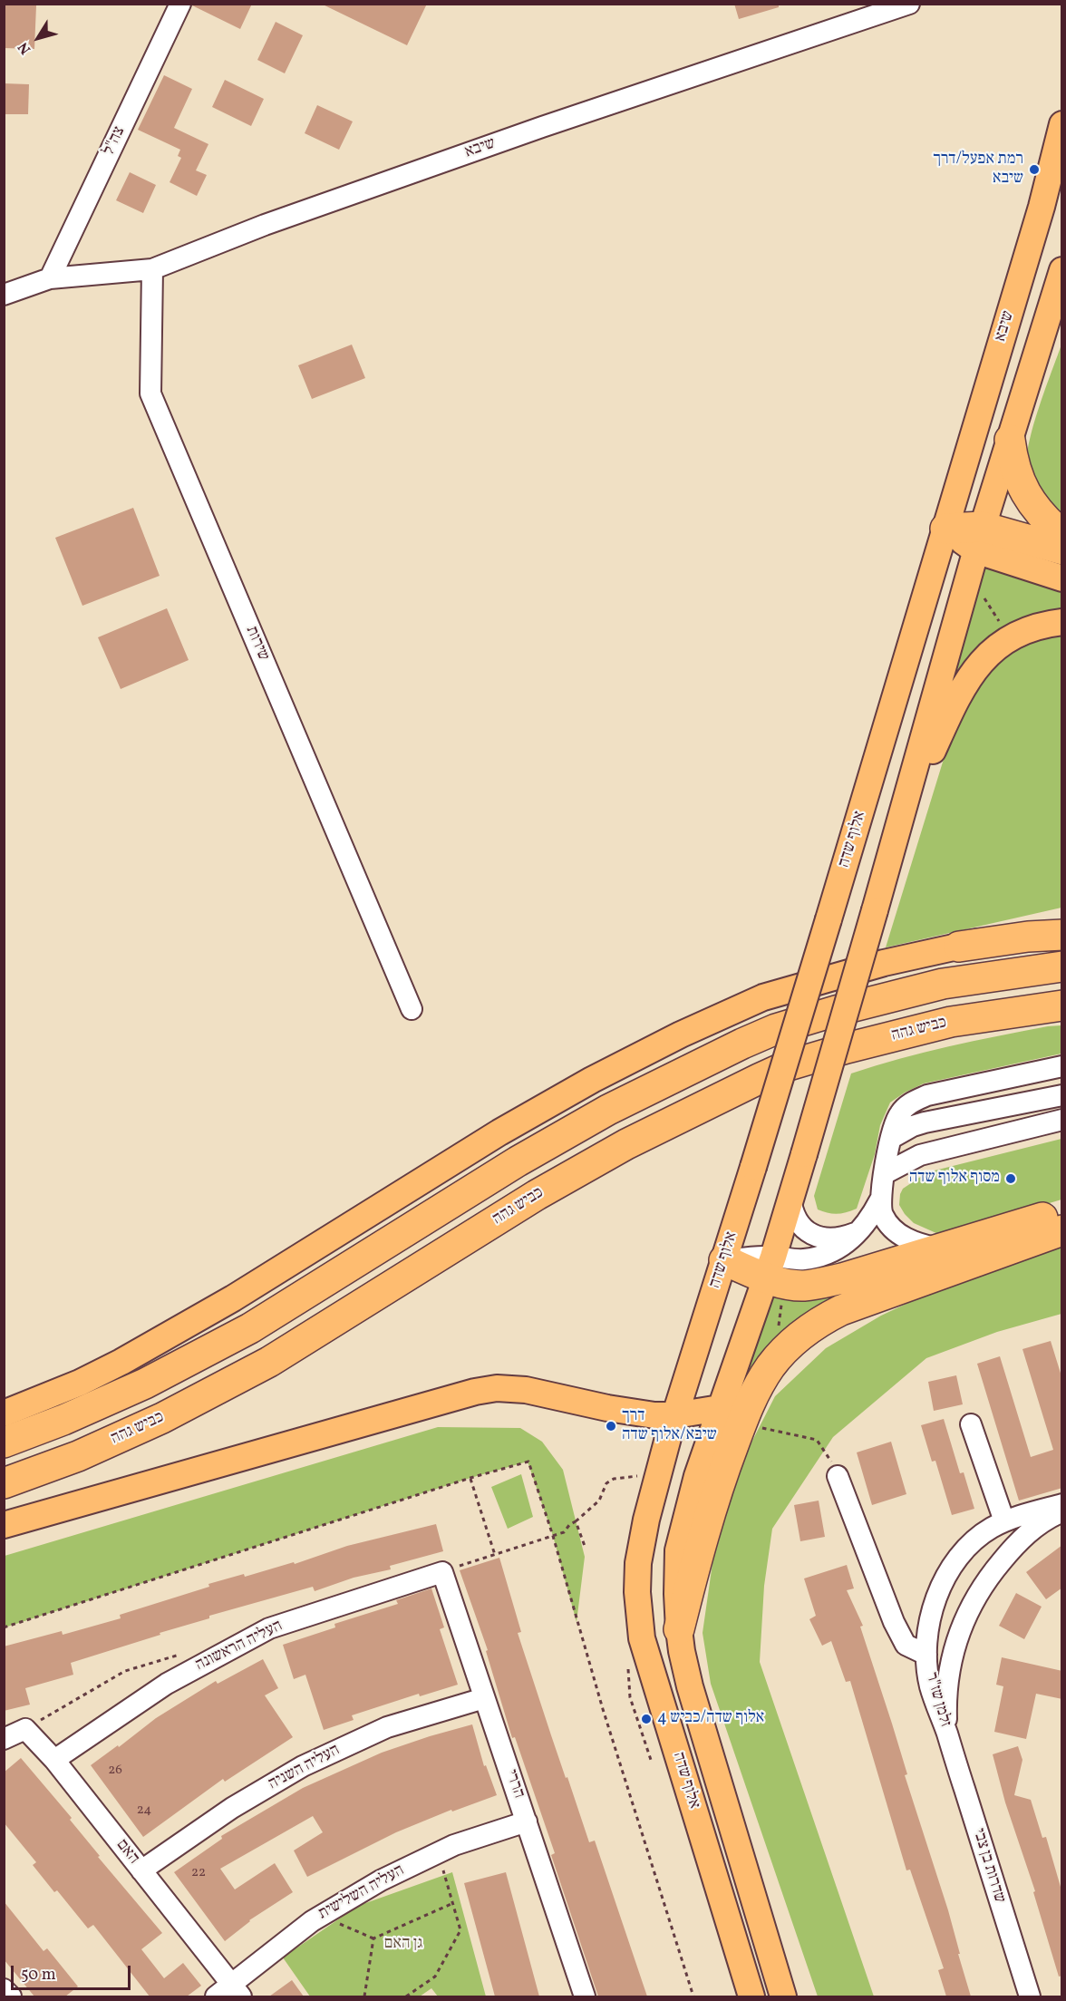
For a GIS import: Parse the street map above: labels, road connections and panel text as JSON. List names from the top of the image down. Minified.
{"streets":{"highway":["כביש גהה"],"main road":["שיבא","אלוף שדה"],"street":["צה\"ל","שירות","העליה הראשונה","זלמן שז\"ר","העליה השניה","הררי","האם","שדרות בן צבי","העליה השלישית"]},"crossings":[["צה\"ל","שיבא"],["שיבא","שירות"],["שיבא","אלוף שדה"],["העליה הראשונה","הררי"],["העליה הראשונה","האם"],["זלמן שז\"ר","שדרות בן צבי"],["העליה השניה","הררי"],["העליה השניה","האם"],["הררי","העליה השלישית"],["האם","העליה השלישית"]],"parks":["גן האם"],"places":["רמת אפעל/דרך שיבא","מסוף אלוף שדה","דרך שיבא/אלוף שדה","אלוף שדה/כביש 4"],"house_numbers":["26","24","22"],"scale_bar":"50 m","north":"bottom left"}
